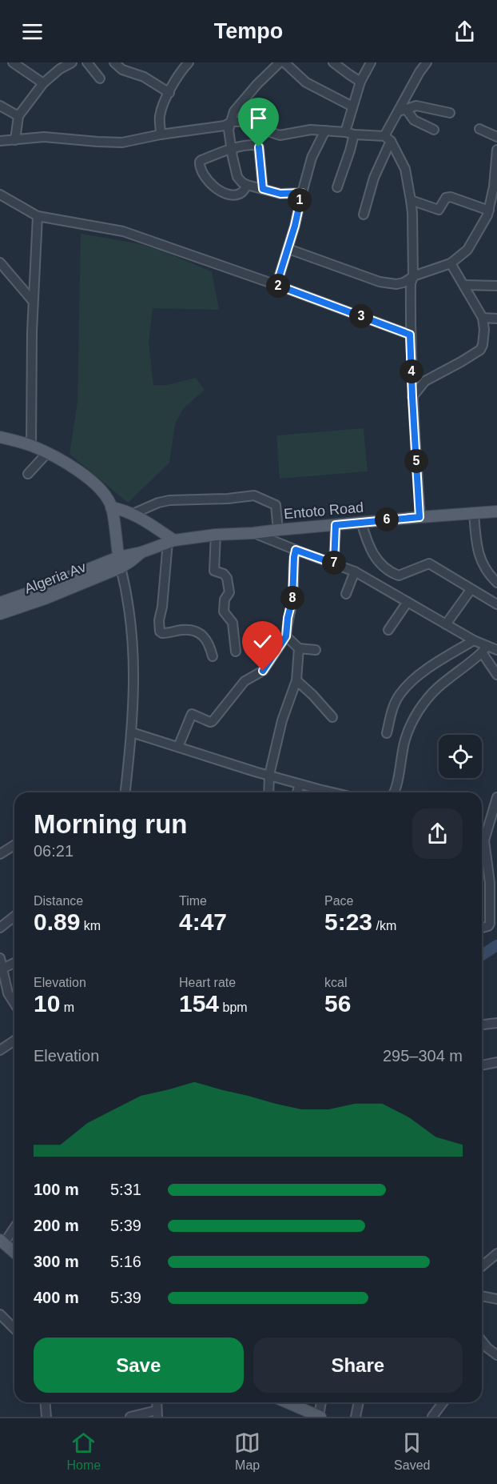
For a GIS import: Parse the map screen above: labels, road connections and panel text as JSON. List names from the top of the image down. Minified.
{"streets":{"main road":["Entoto Road","Algeria Av"]},"crossings":[["Entoto Road","Algeria Av"]],"page":{"header":"Tempo","pins":["1","2","3","4","5","6","7","8"],"heading":["Morning run","06:21"],"stats":[["Distance","0.89 km"],["Time","4:47"],["Pace","5:23 /km"],["Elevation","10 m"],["Heart rate","154 bpm"],["kcal","56"]],"chart":["Elevation","295–304 m"],"list":[{"name":"100 m","note":"5:31"},{"name":"200 m","note":"5:39"},{"name":"300 m","note":"5:16"},{"name":"400 m","note":"5:39"}],"buttons":["Save","Share"],"tabs":["Home","Map","Saved"]}}
